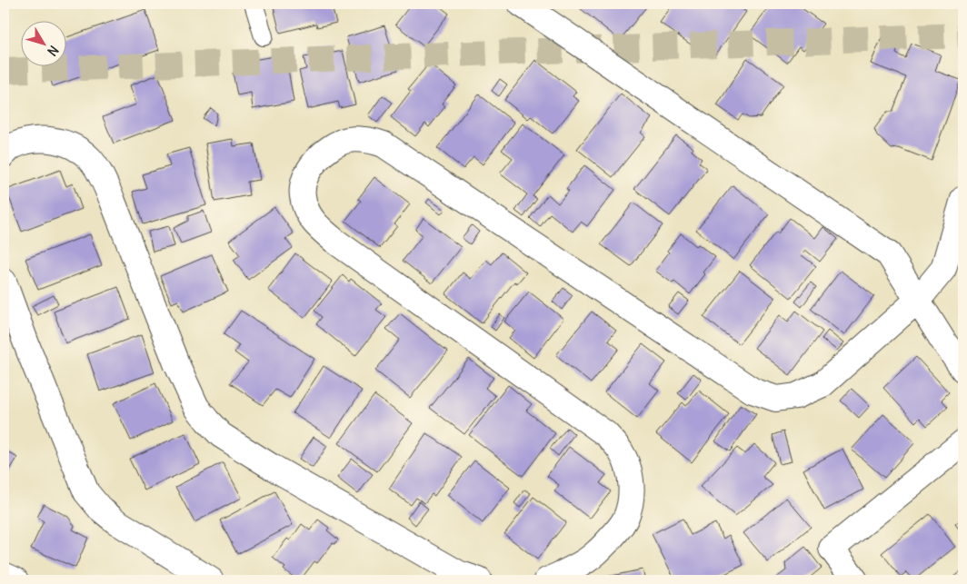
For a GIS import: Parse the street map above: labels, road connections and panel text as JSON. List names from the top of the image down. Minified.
{"north":"bottom right"}
